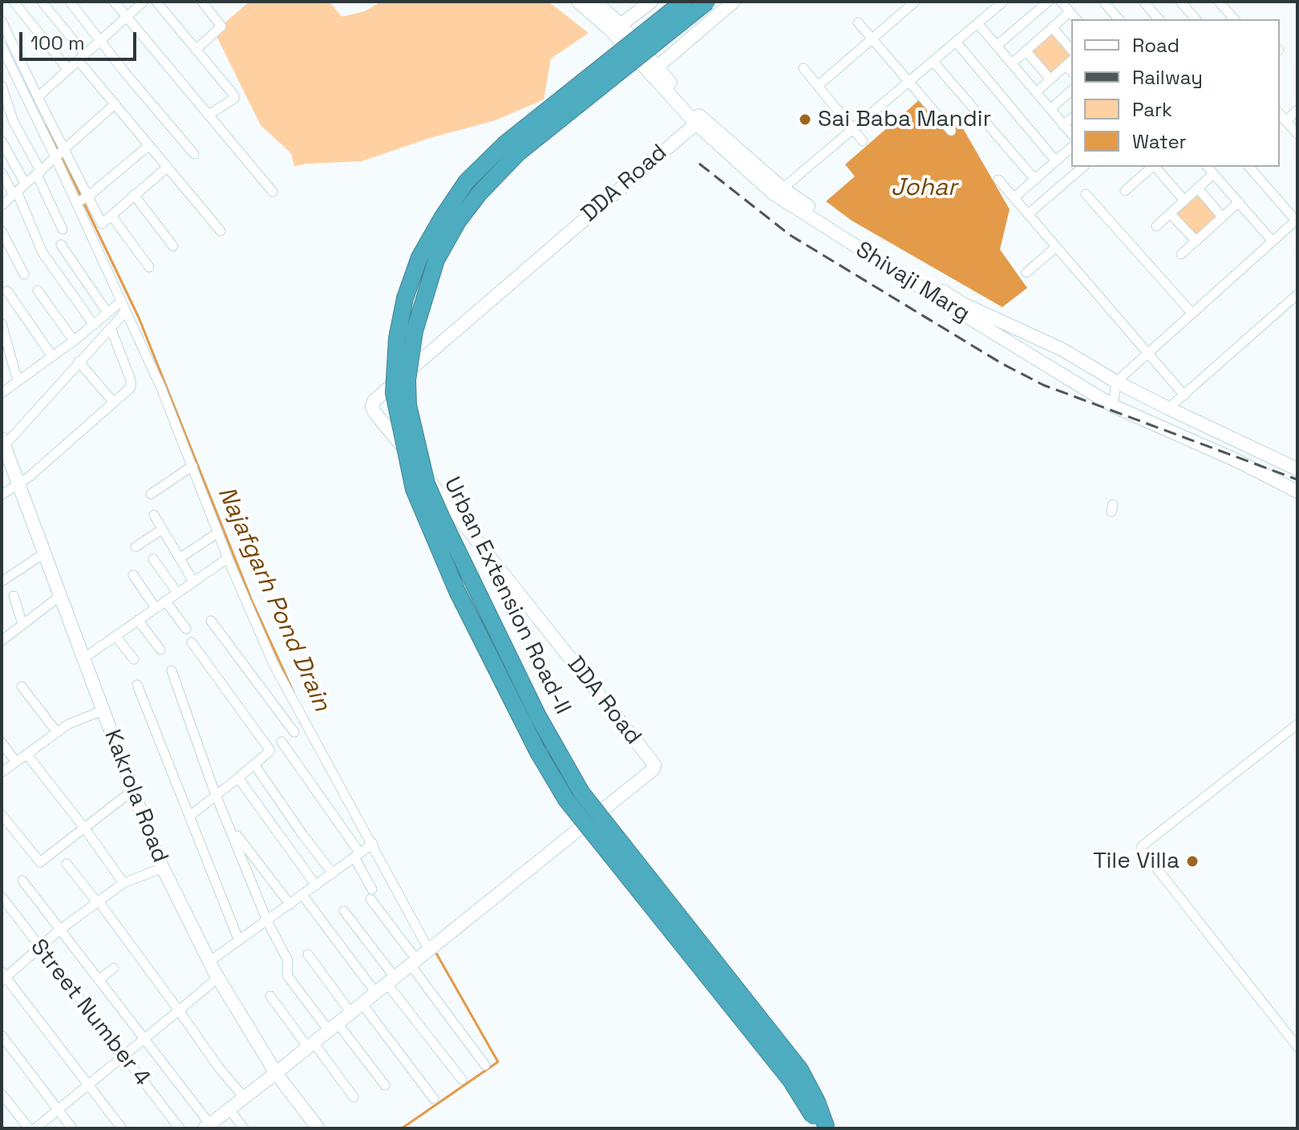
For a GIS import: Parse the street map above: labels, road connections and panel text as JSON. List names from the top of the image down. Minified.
{"streets":{"highway":["Urban Extension Road-II"],"street":["DDA Road","Shivaji Marg","Kakrola Road","Street Number 4"]},"crossings":[["DDA Road","Shivaji Marg"],["DDA Road","Kakrola Road"]],"water":["Johar","Najafgarh Pond Drain"],"places":["Sai Baba Mandir","Tile Villa"],"legend":["Road","Railway","Park","Water"],"scale_bar":"100 m"}
